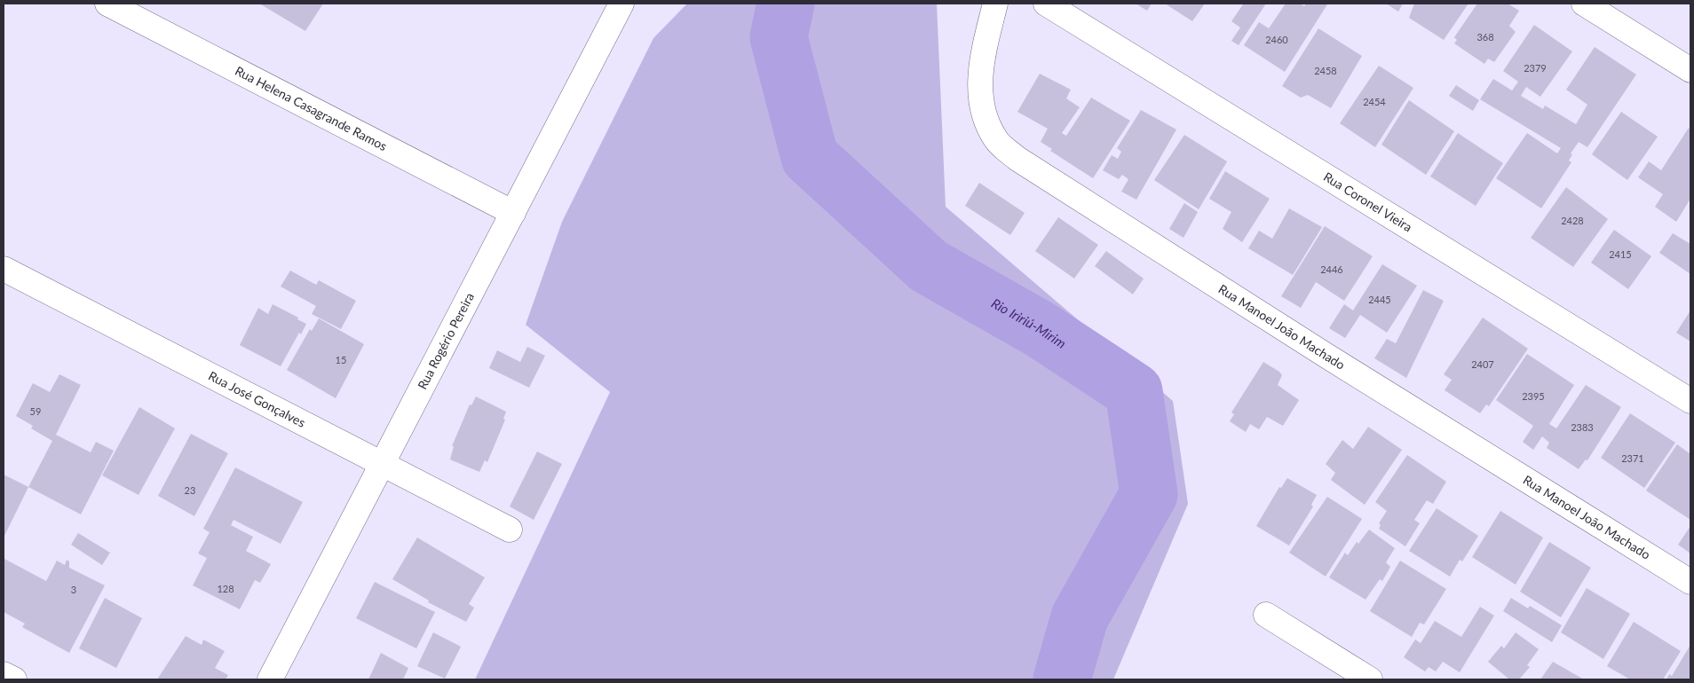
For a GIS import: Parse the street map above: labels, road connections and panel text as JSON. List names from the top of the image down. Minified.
{"streets":{"street":["Rua Helena Casagrande Ramos","Rua Coronel Vieira","Rua Manoel João Machado","Rua Rogério Pereira","Rua José Gonçalves"]},"crossings":[["Rua Helena Casagrande Ramos","Rua Rogério Pereira"],["Rua Rogério Pereira","Rua José Gonçalves"]],"water":["Rio Iririú-Mirim"],"house_numbers":["368","2460","2379","2458","2454","2428","2415","2446","2445","15","2407","2395","59","2383","2371","23","128","3"]}
